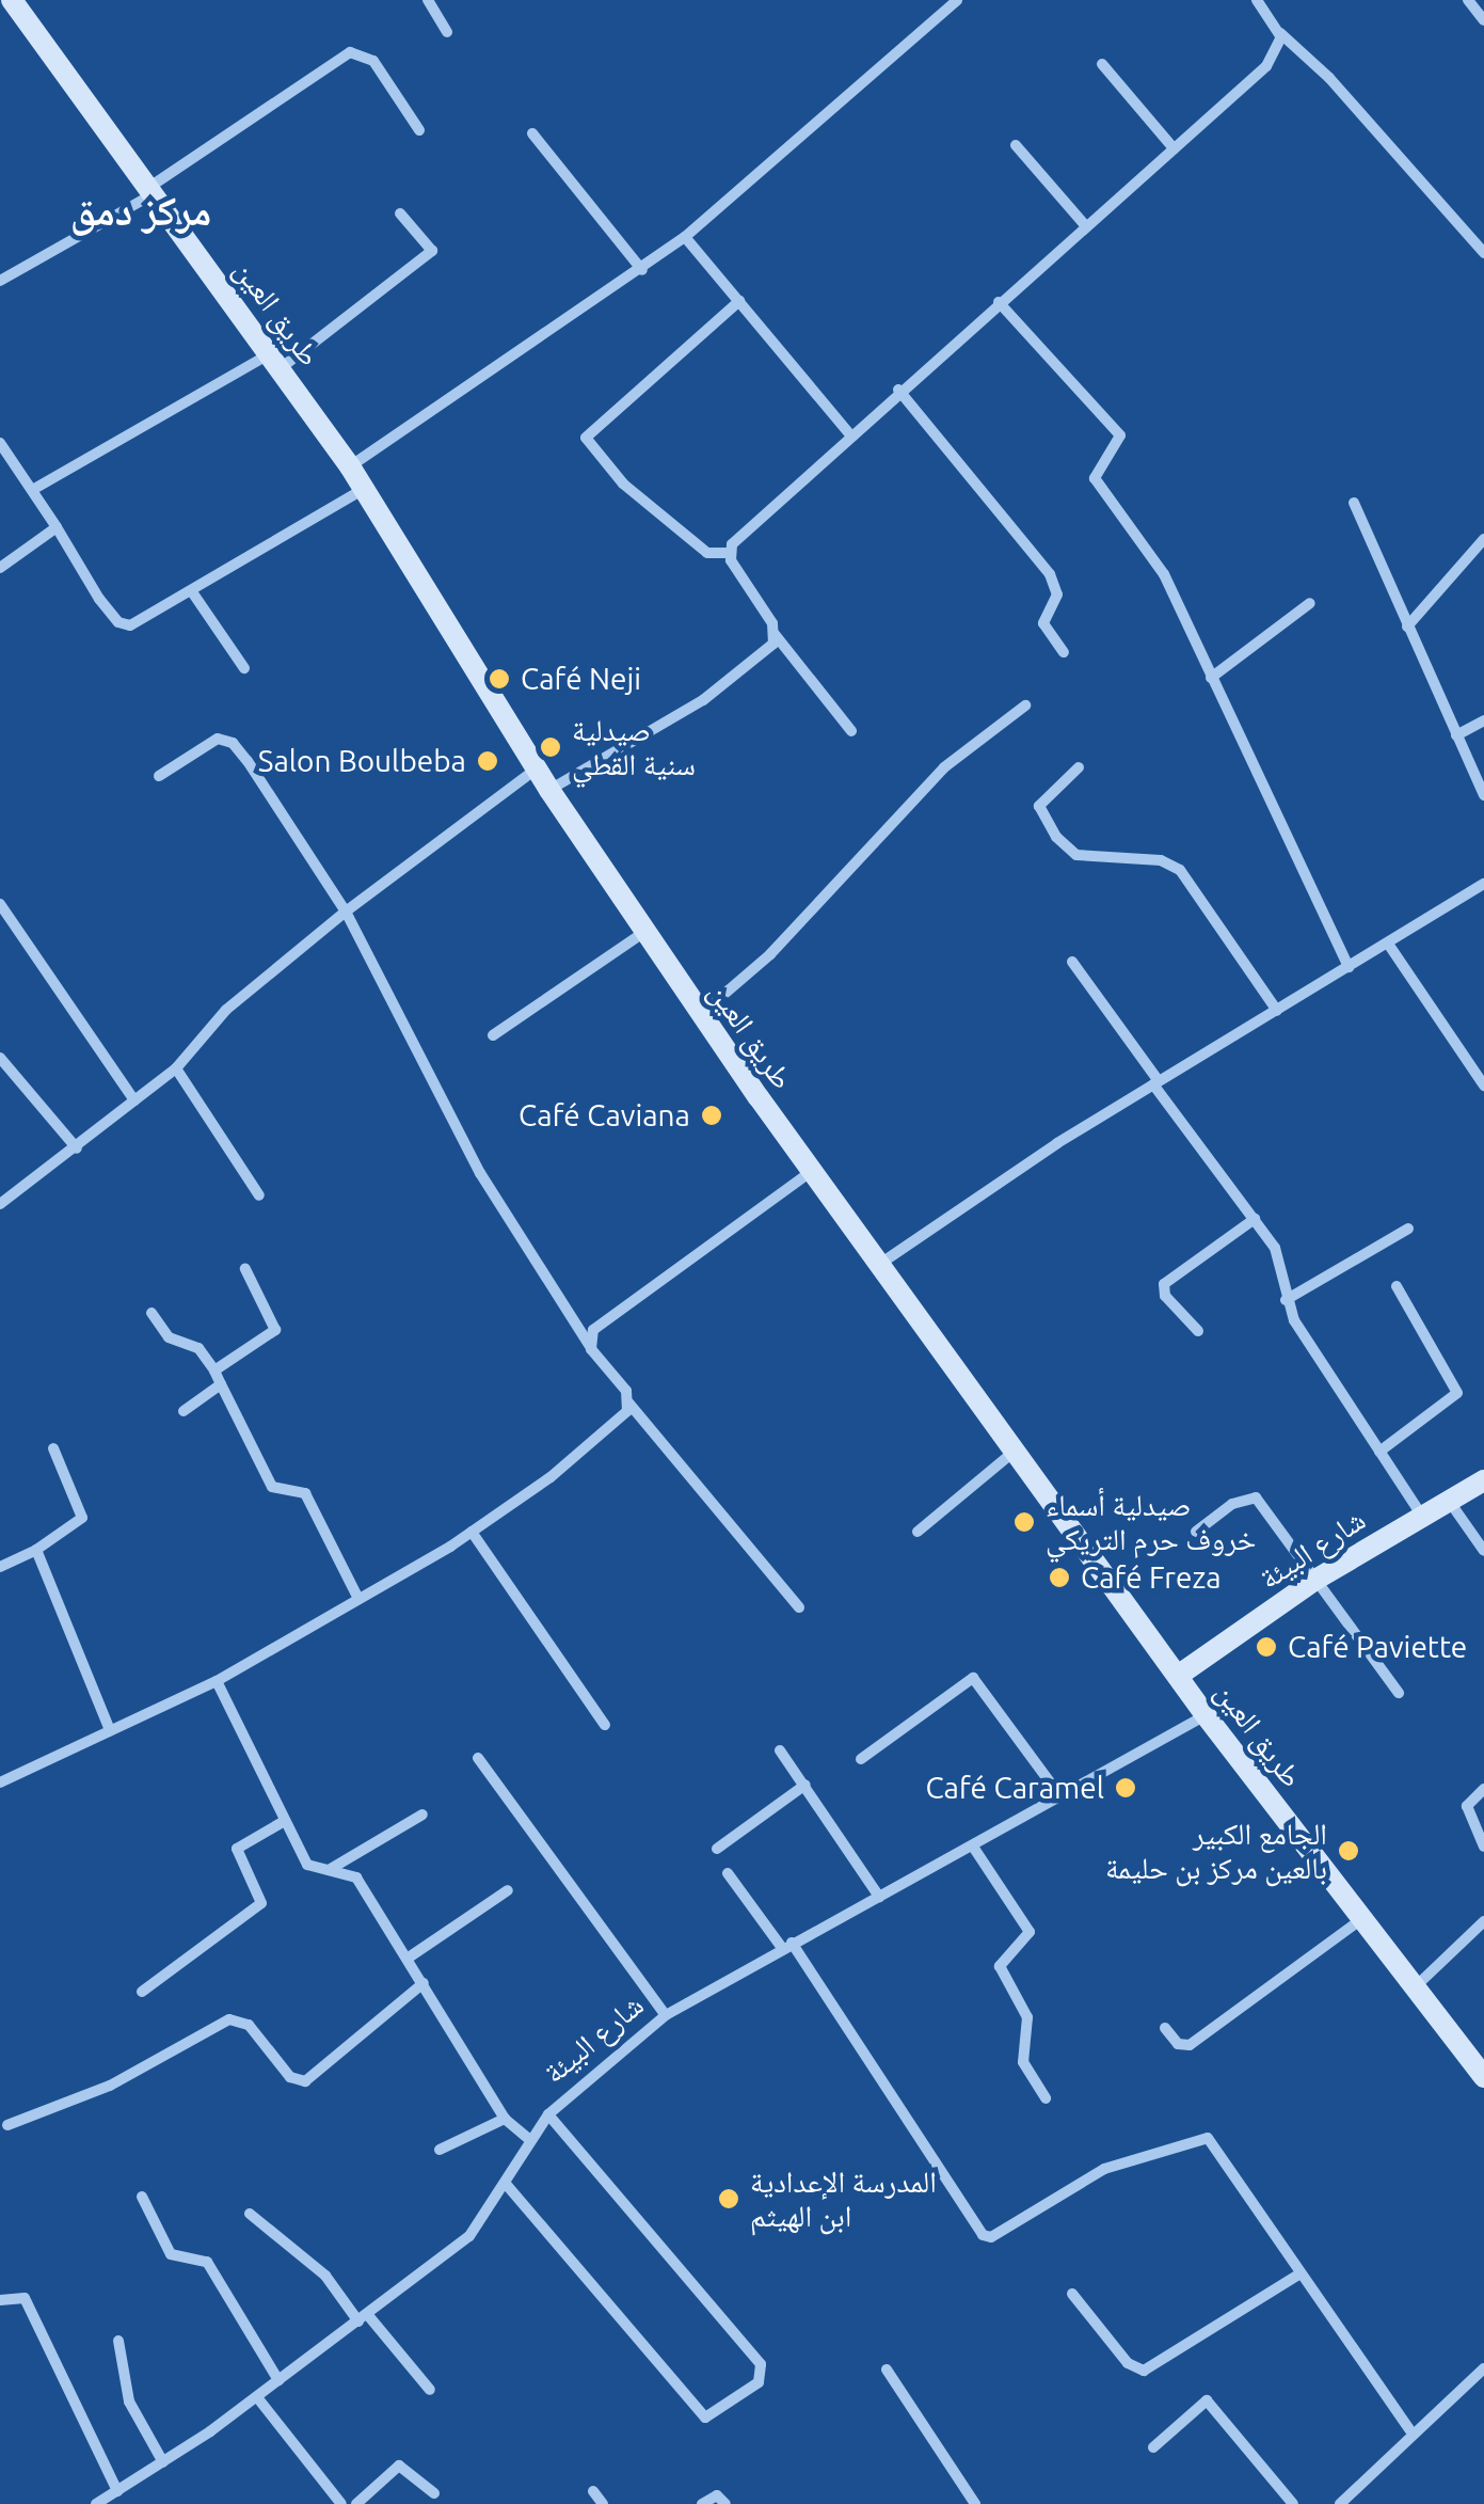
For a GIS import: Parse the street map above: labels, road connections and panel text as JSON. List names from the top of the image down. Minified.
{"streets":{"main road":["طريق العين","شارع البيئة"]},"crossings":[["طريق العين","شارع البيئة"]],"districts":["مركز دمق"],"places":["Café Neji","صيدلية سنية القطي","Salon Boulbeba","Café Caviana","صيدلية أسماء خروف حرم التريكي","Café Freza","Café Paviette","Café Caramel","الجامع الكبير بالعين مركز بن حليمة","المدرسة الإعدادية ابن الهيثم"]}
